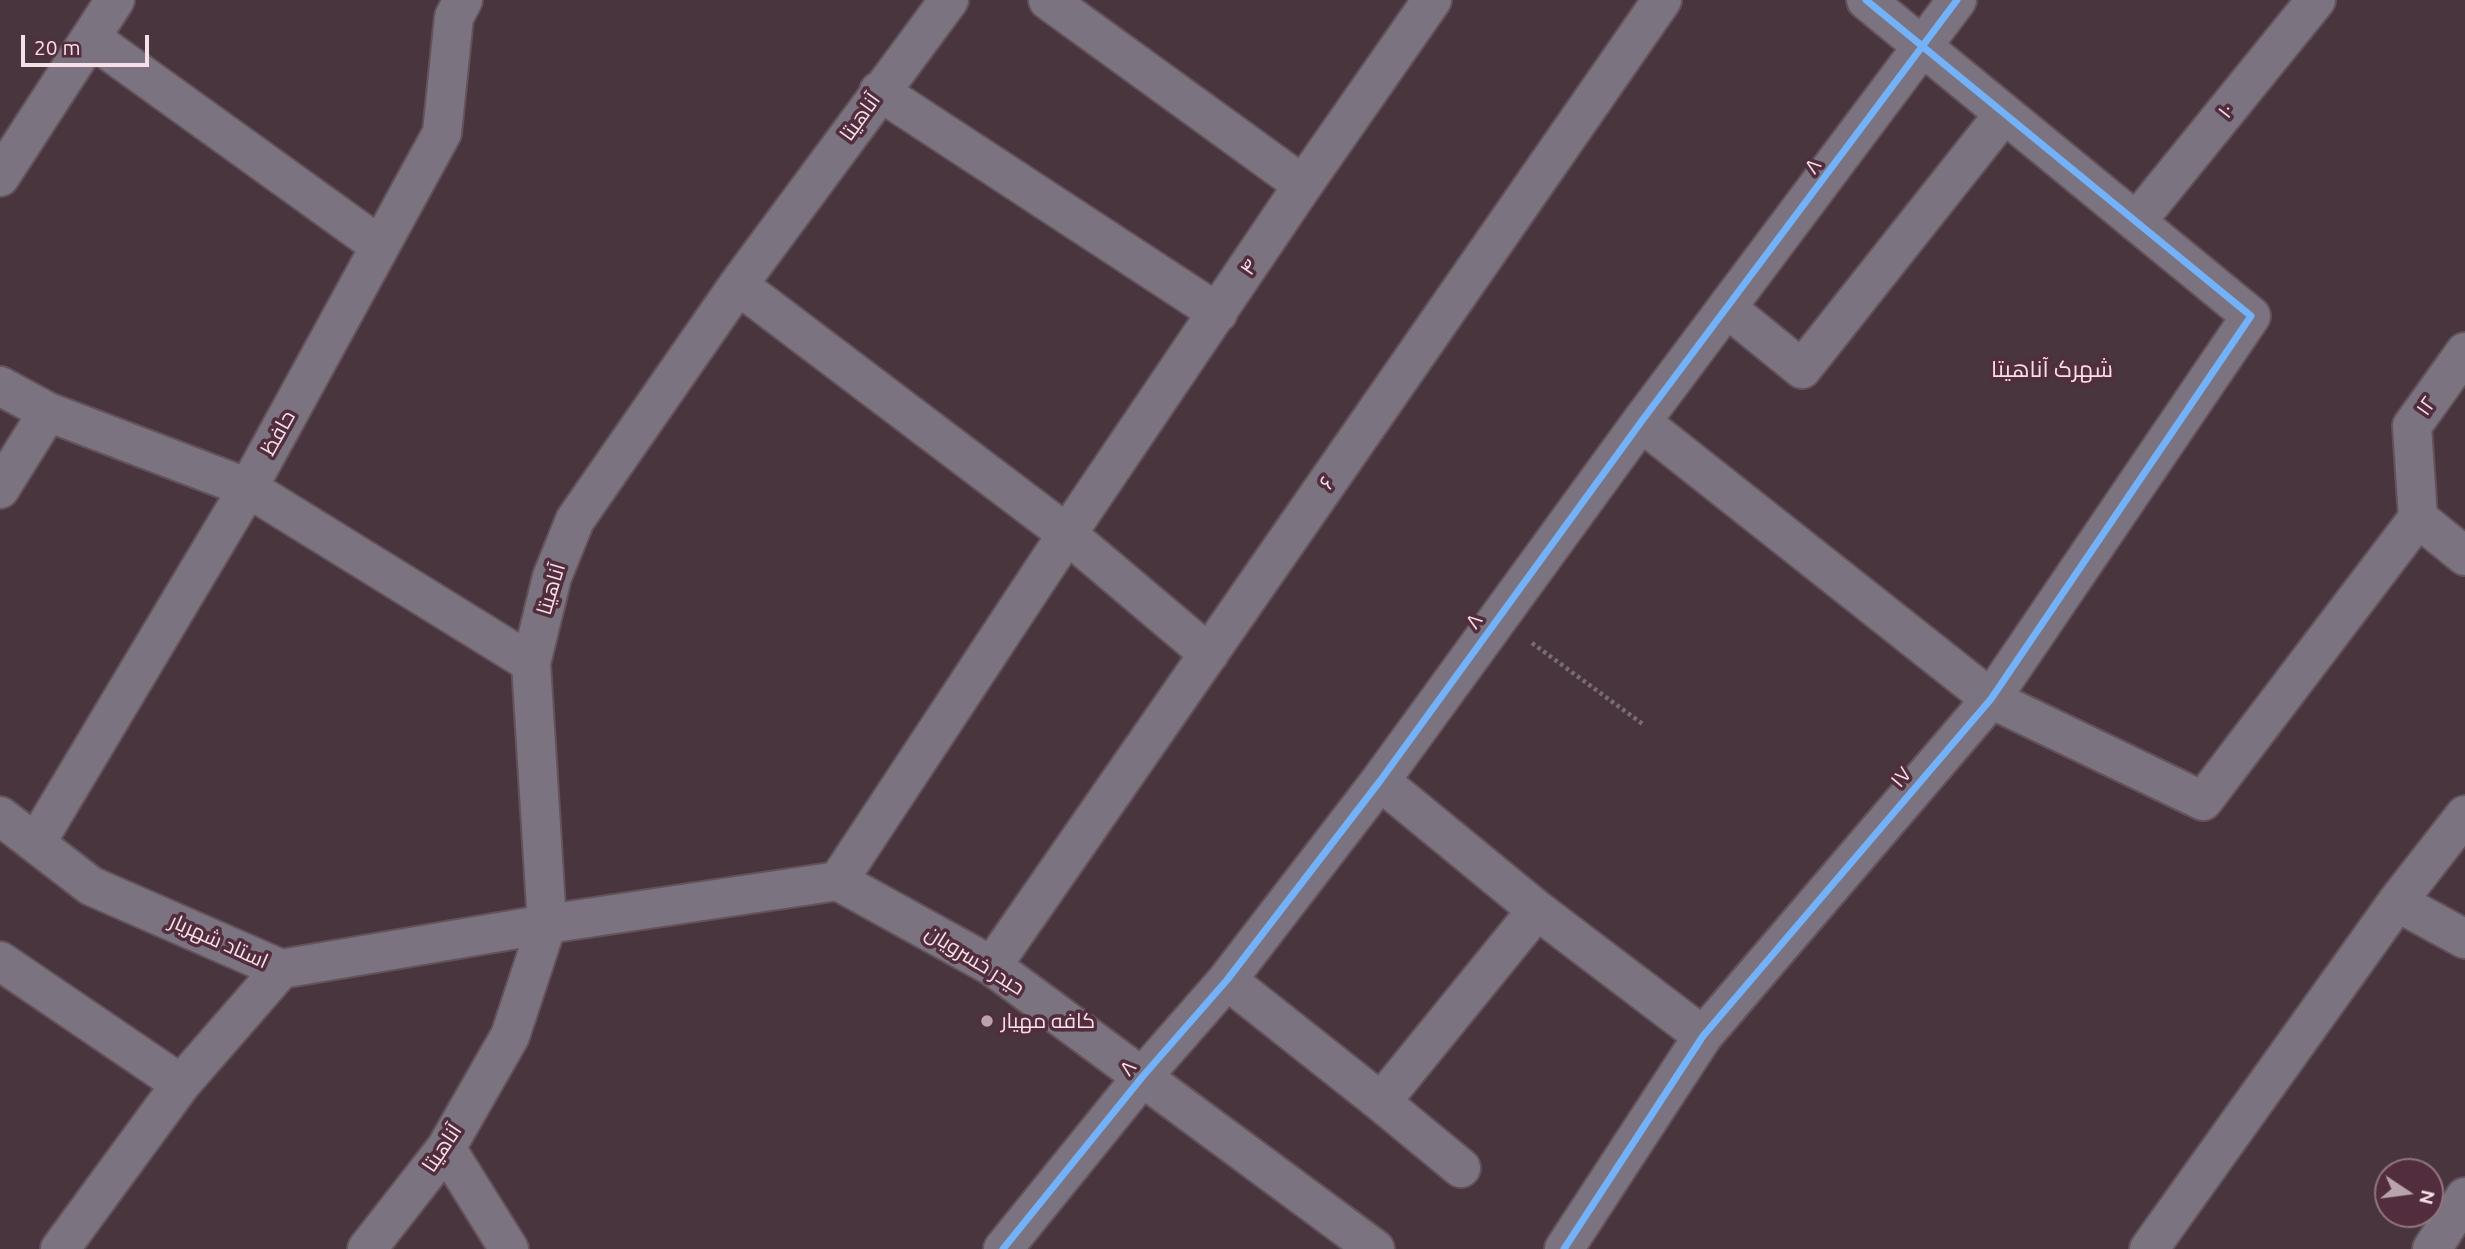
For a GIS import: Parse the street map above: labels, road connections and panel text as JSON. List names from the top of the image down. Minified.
{"streets":{"street":["۱۰","آناهیتا","۸","۴","۱۲","حافظ","۶","۱۷","استاد شهریار","حیدر خسرویان"]},"crossings":[["۱۰","۱۷"],["آناهیتا","استاد شهریار"],["۸","حیدر خسرویان"],["۴","حیدر خسرویان"],["حافظ","استاد شهریار"],["۶","حیدر خسرویان"]],"districts":["شهرک آناهیتا"],"places":["کافه مهیار"],"scale_bar":"20 m","north":"right"}
